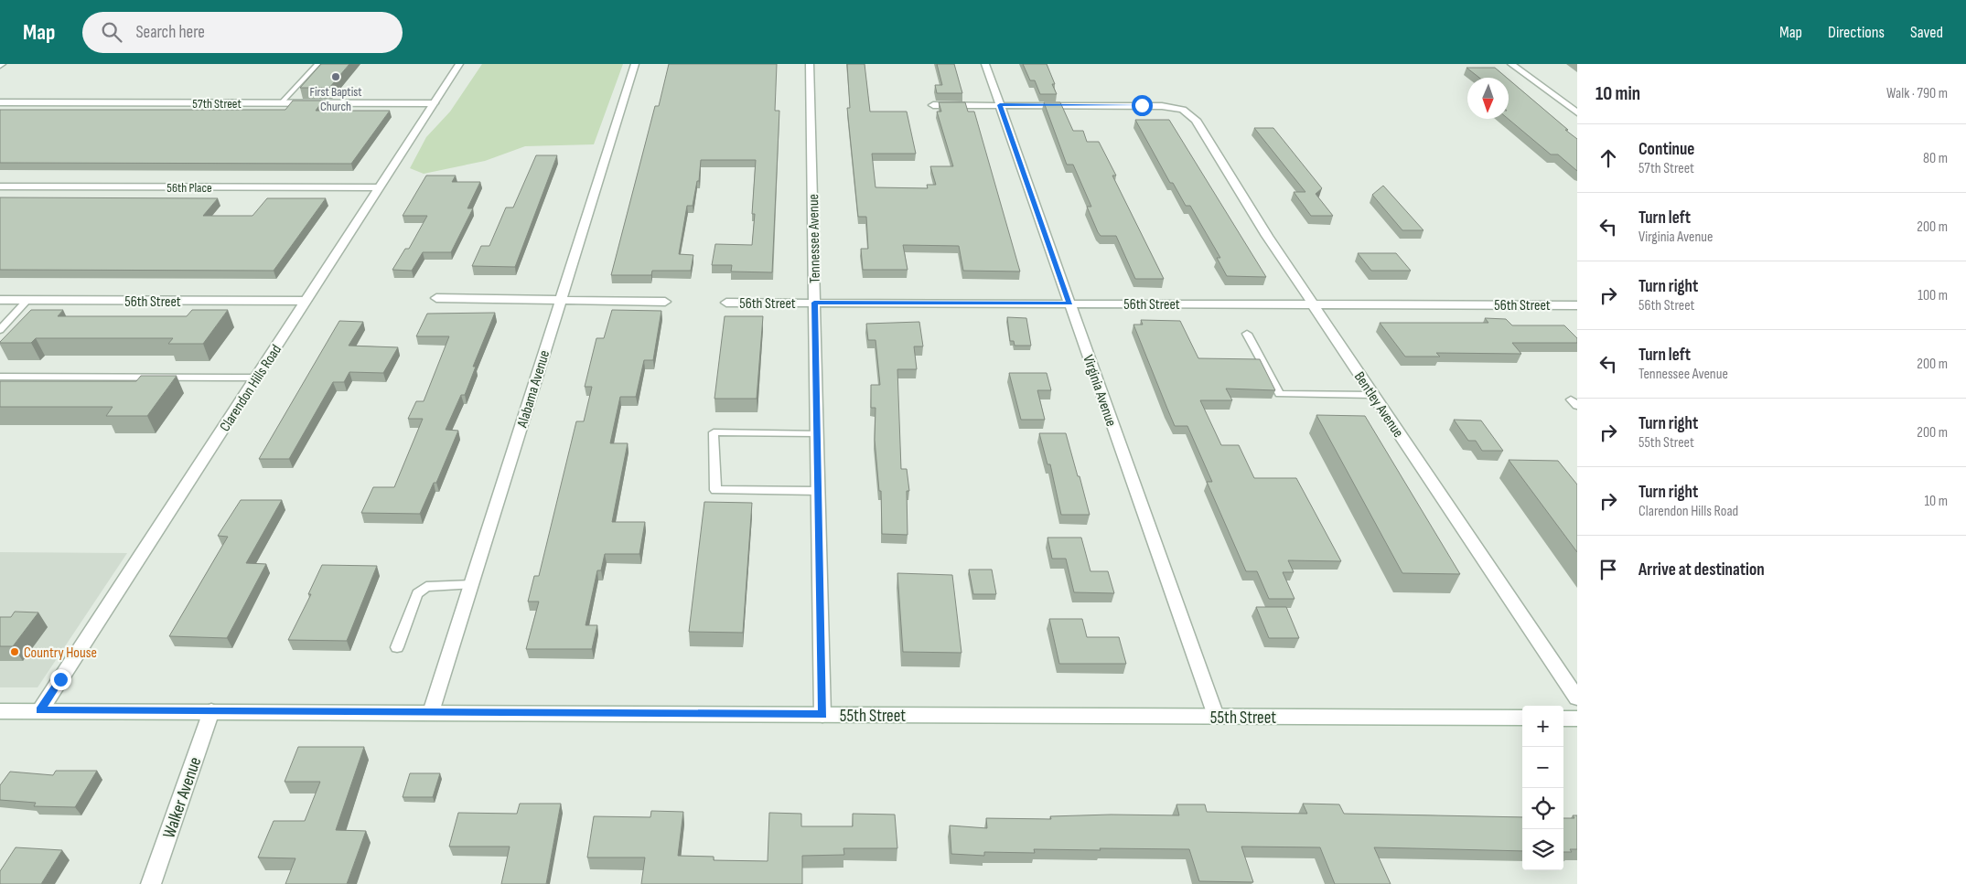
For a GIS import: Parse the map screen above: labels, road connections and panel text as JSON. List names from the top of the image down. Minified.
{"streets":{"street":["57th Street","56th Place","Tennessee Avenue","56th Street","Clarendon Hills Road","Alabama Avenue","Virginia Avenue","Bentley Avenue","55th Street","Walker Avenue"]},"crossings":[["57th Street","Clarendon Hills Road"],["56th Place","Clarendon Hills Road"],["Tennessee Avenue","56th Street"],["Tennessee Avenue","55th Street"],["56th Street","Clarendon Hills Road"],["56th Street","Virginia Avenue"],["56th Street","Bentley Avenue"],["Clarendon Hills Road","55th Street"],["Alabama Avenue","55th Street"],["Virginia Avenue","Bentley Avenue"],["Virginia Avenue","55th Street"],["55th Street","Walker Avenue"]],"places":["First Baptist Church","Country House"],"north":"bottom","page":{"header":"Map","search":"Search here","nav":["Map","Directions","Saved"],"heading":["10 min","Walk · 790 m"],"list":[["Continue","57th Street","80 m"],["Turn left","Virginia Avenue","200 m"],["Turn right","56th Street","100 m"],["Turn left","Tennessee Avenue","200 m"],["Turn right","55th Street","200 m"],["Turn right","Clarendon Hills Road","10 m"],"Arrive at destination"],"map_buttons":["+","−"]}}
